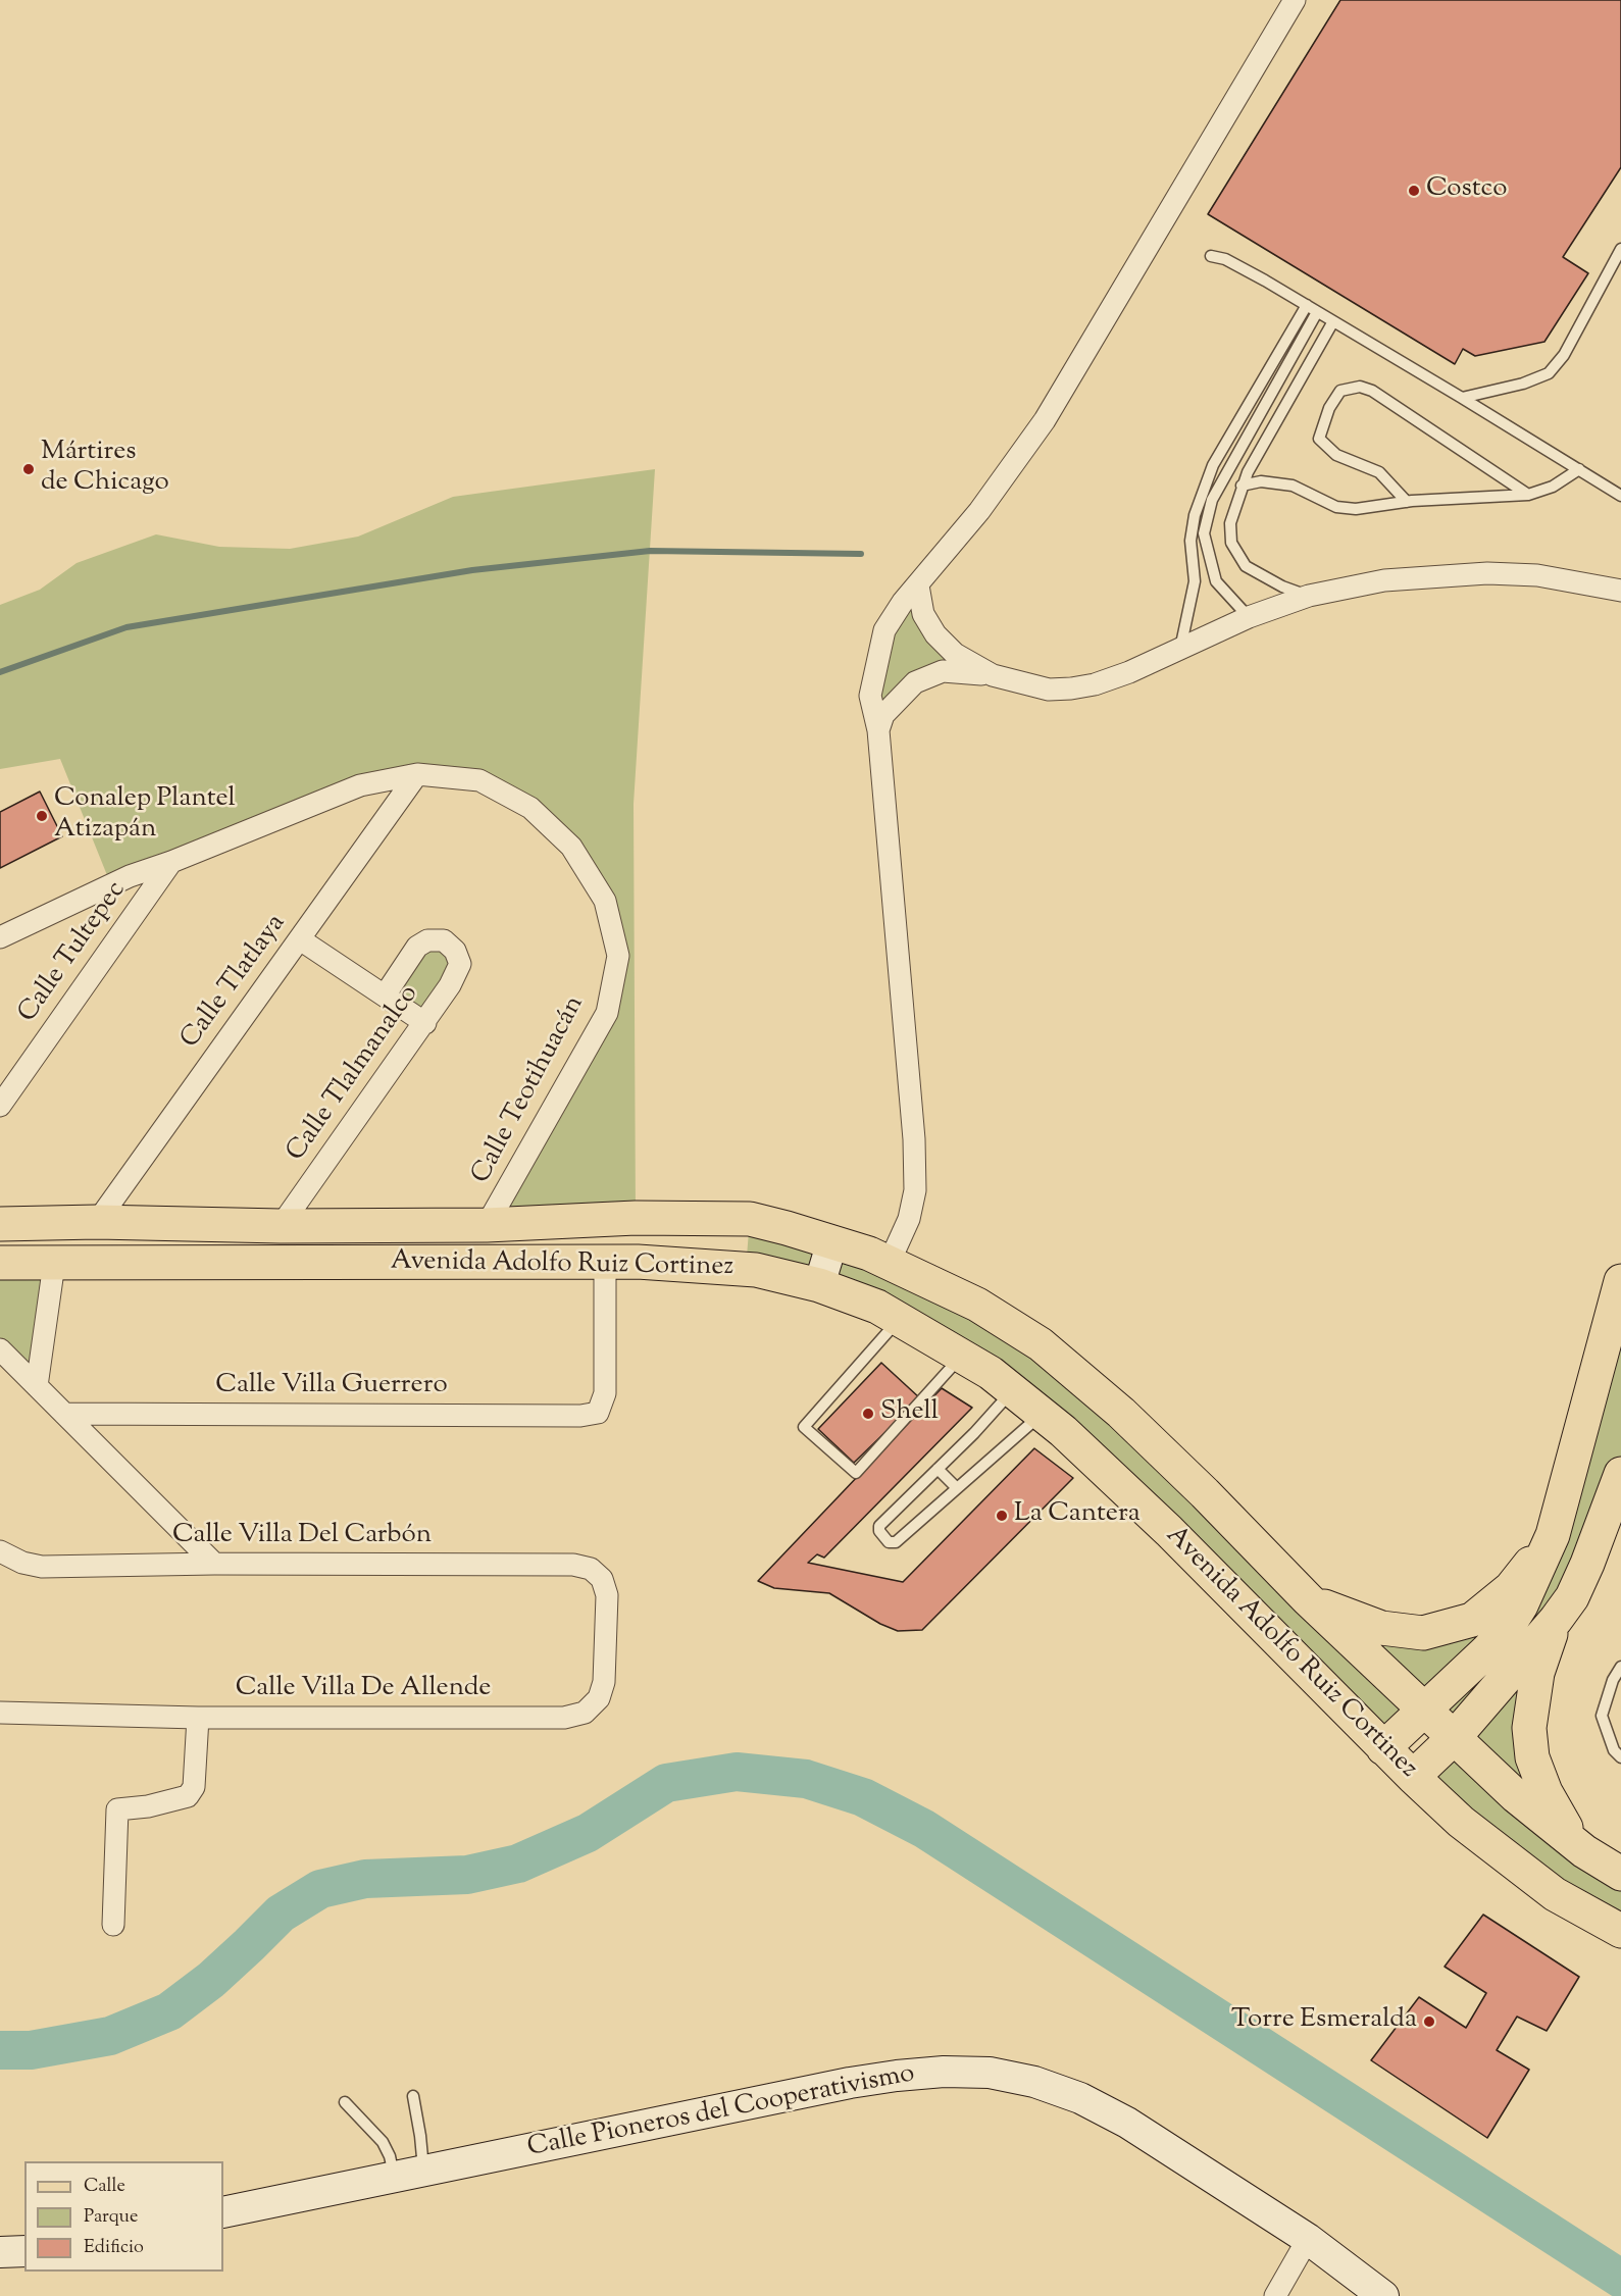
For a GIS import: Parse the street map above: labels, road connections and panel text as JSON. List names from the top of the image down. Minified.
{"streets":{"main road":["Avenida Adolfo Ruiz Cortinez"],"street":["Calle Tultepec","Calle Tlatlaya","Calle Tlalmanalco","Calle Teotihuacán","Calle Villa Guerrero","Calle Villa Del Carbón","Calle Villa De Allende","Calle Pioneros del Cooperativismo"]},"crossings":[["Calle Tultepec","Calle Teotihuacán"],["Calle Tlatlaya","Calle Teotihuacán"],["Calle Tlatlaya","Avenida Adolfo Ruiz Cortinez"],["Calle Tlalmanalco","Avenida Adolfo Ruiz Cortinez"],["Calle Teotihuacán","Avenida Adolfo Ruiz Cortinez"],["Avenida Adolfo Ruiz Cortinez","Calle Villa Guerrero"],["Calle Villa Del Carbón","Calle Villa De Allende"]],"places":["Costco","Mártires de Chicago","Conalep Plantel Atizapán","Shell","La Cantera","Torre Esmeralda"],"legend":["Calle","Parque","Edificio"]}
